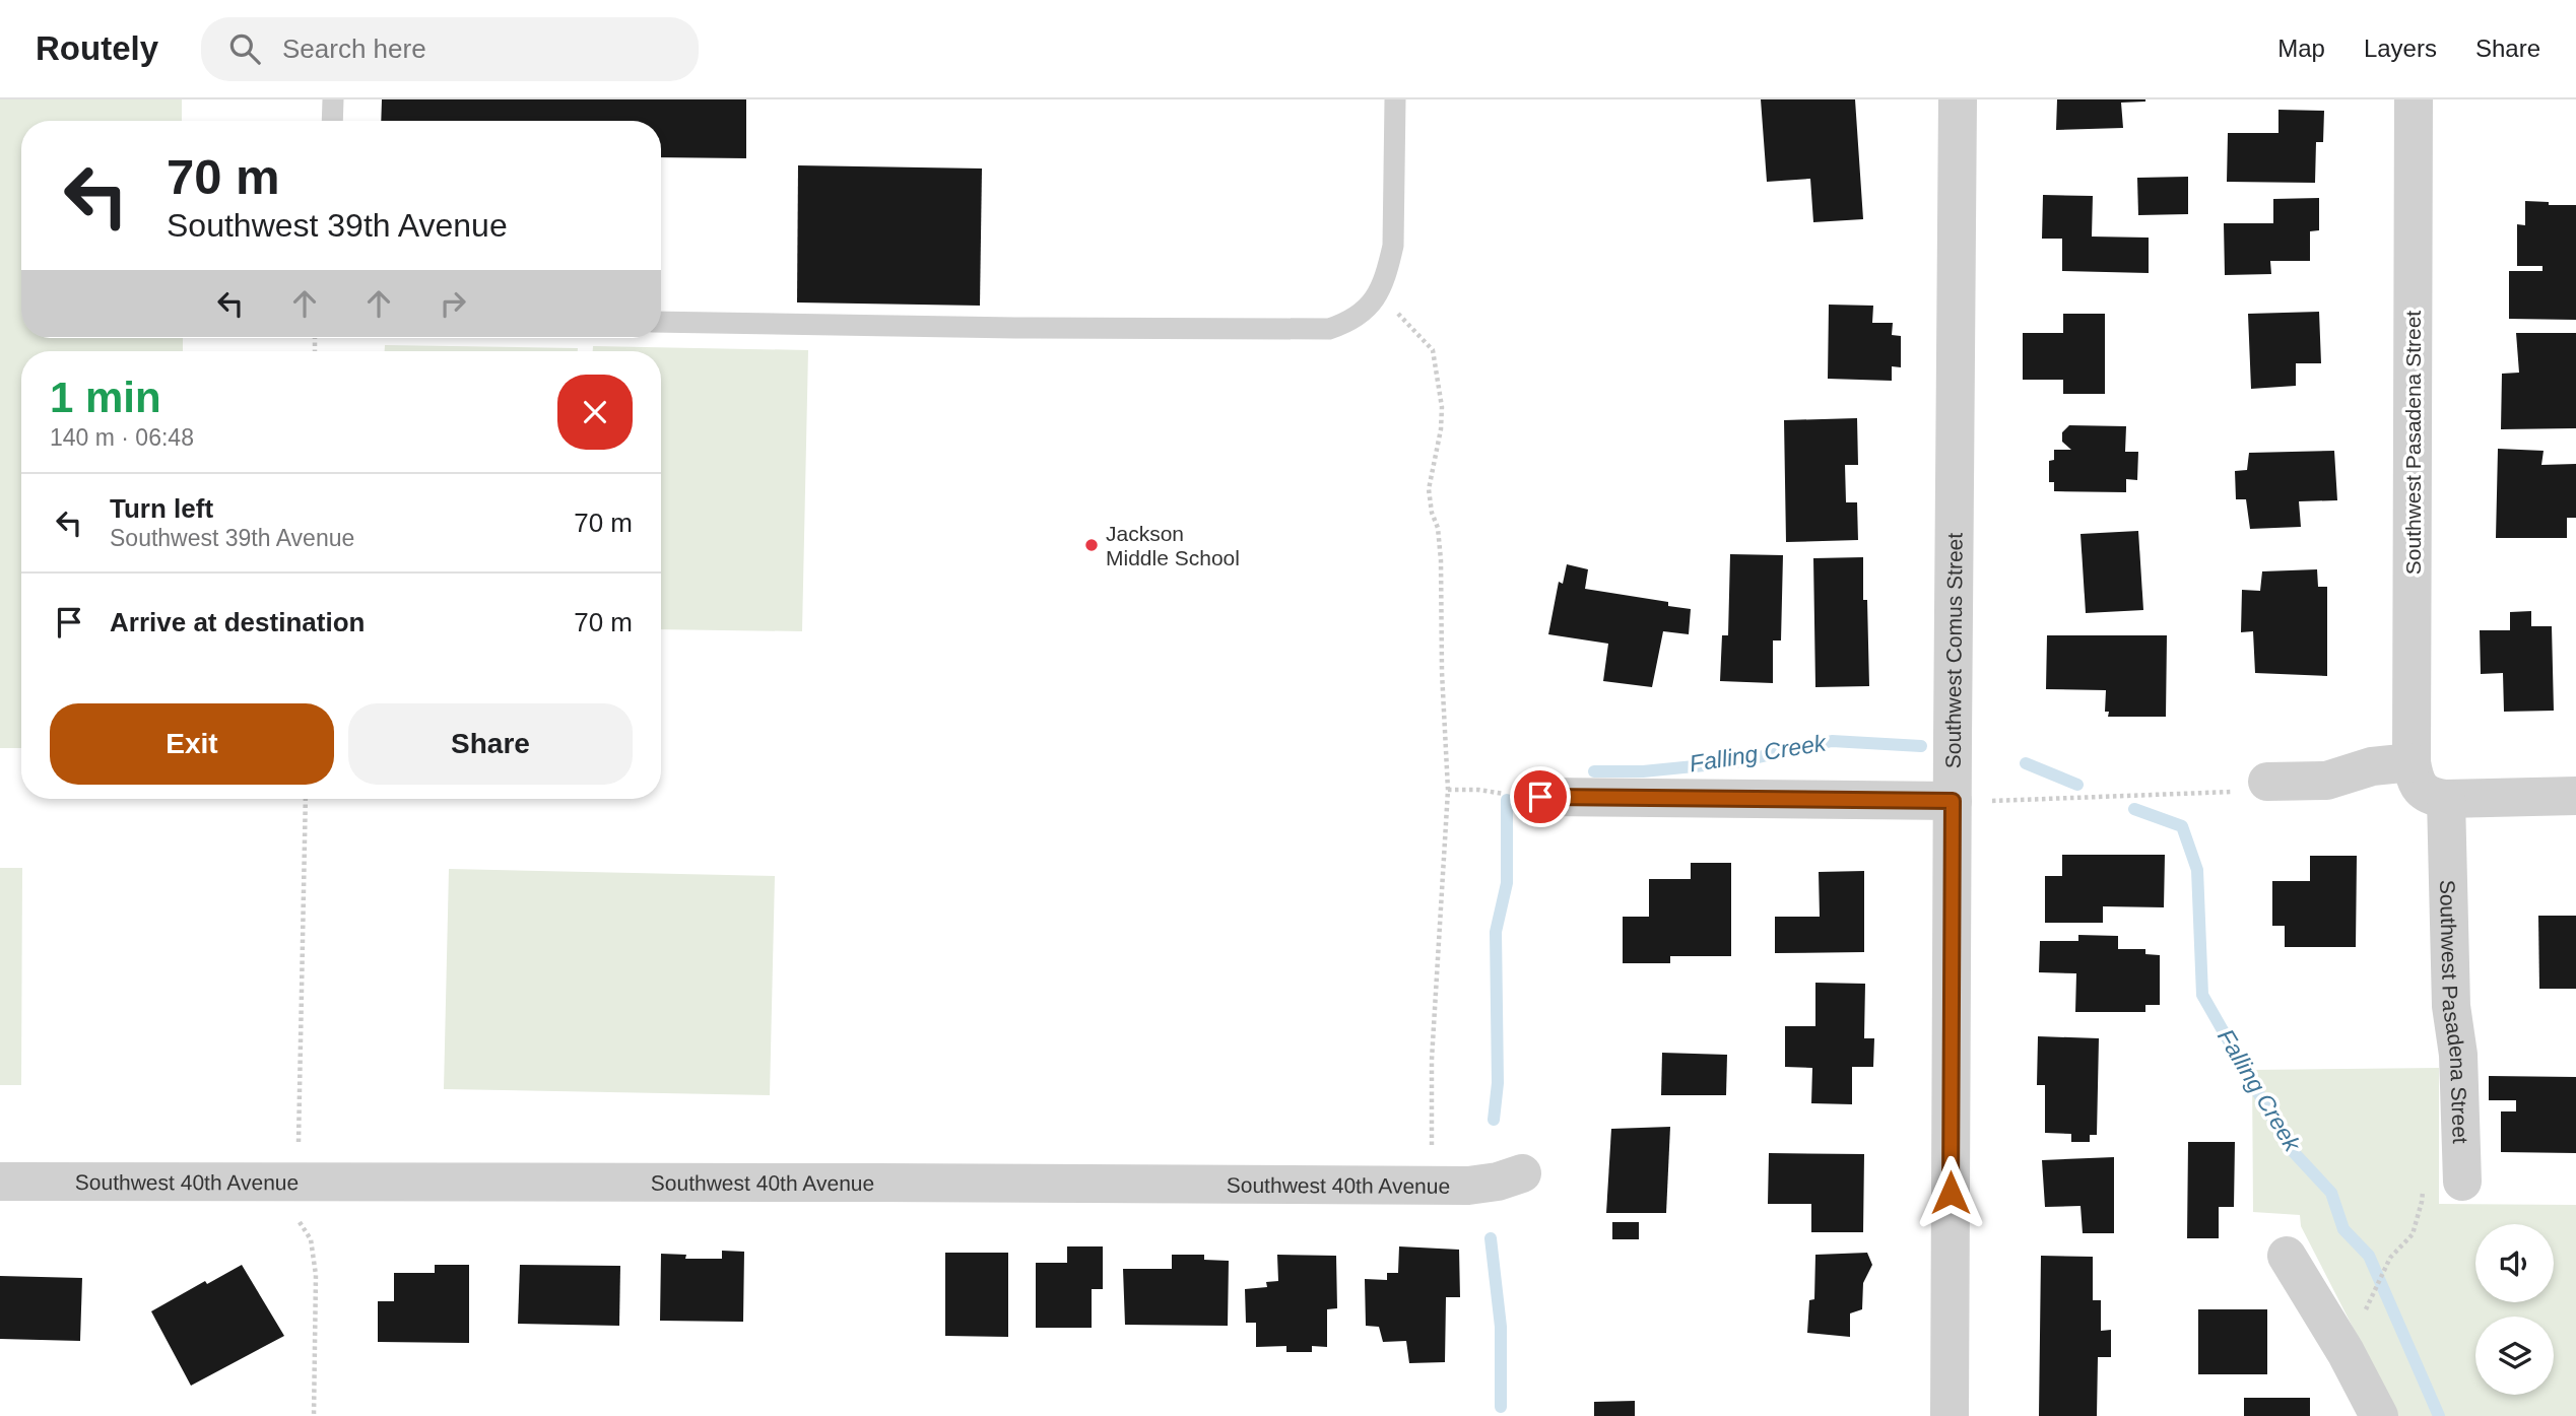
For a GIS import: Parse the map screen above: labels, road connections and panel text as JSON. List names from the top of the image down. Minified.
{"streets":{"street":["Southwest Pasadena Street","Southwest Comus Street","Southwest 40th Avenue"]},"water":["Falling Creek"],"places":["Jackson Middle School"],"page":{"header":"Routely","search":"Search here","nav":["Map","Layers","Share"],"turn":["70 m","Southwest 39th Avenue"],"heading":["1 min","140 m · 06:48"],"list":[{"name":"Turn left","note":"Southwest 39th Avenue","value":"70 m"},{"name":"Arrive at destination","value":"70 m"}],"buttons":["Exit","Share"]}}
